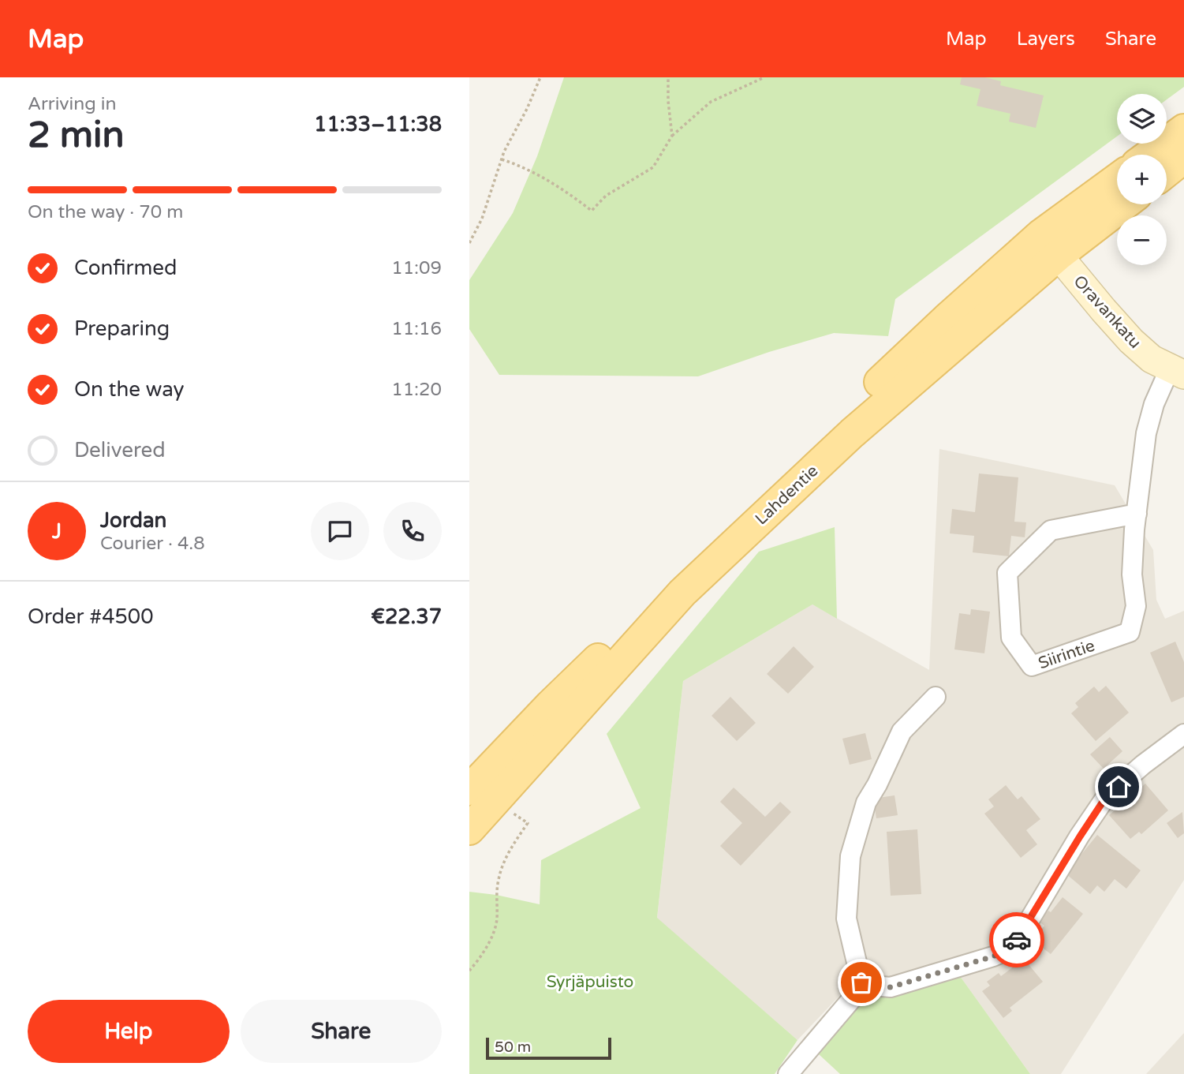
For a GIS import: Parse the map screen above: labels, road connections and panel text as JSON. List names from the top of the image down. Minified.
{"streets":{"main road":["Lahdentie"],"street":["Oravankatu","Siirintie"]},"crossings":[["Oravankatu","Lahdentie"],["Oravankatu","Siirintie"]],"parks":["Syrjäpuisto"],"scale_bar":"50 m","page":{"header":"Map","nav":["Map","Layers","Share"],"heading":["2 min","Arriving in","11:33–11:38"],"panel":["Jordan","Courier · 4.8","Order #4500","€22.37"],"map_buttons":["+","−"],"bar":"On the way · 70 m","list":[["Confirmed","11:09"],["Preparing","11:16"],["On the way","11:20"],"Delivered"],"round":"J","buttons":["Help","Share"],"scale":"50 m"}}
